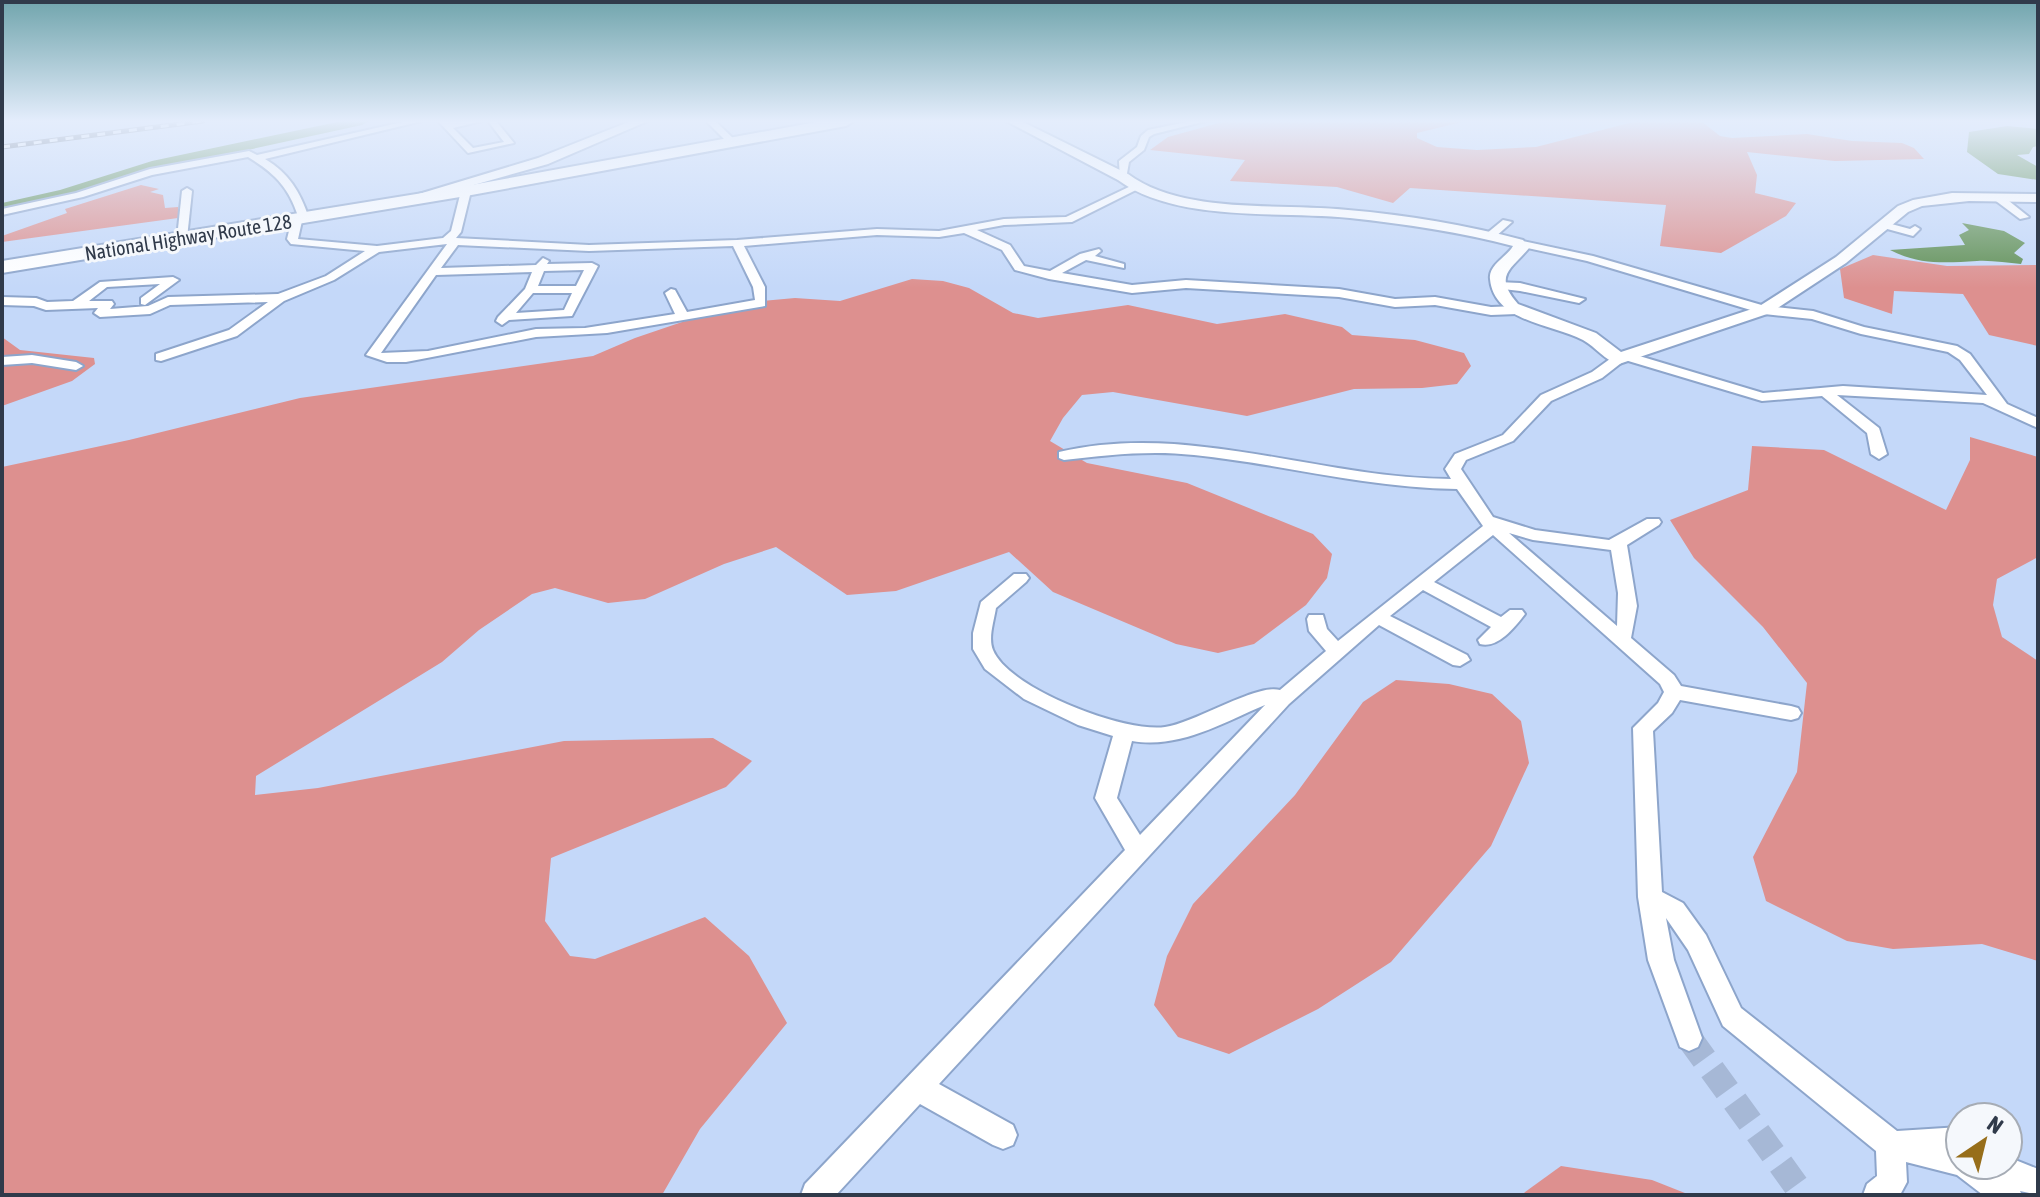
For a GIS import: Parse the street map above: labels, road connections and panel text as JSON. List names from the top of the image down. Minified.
{"streets":{"highway":["National Highway Route 128"]},"north":"top right"}
